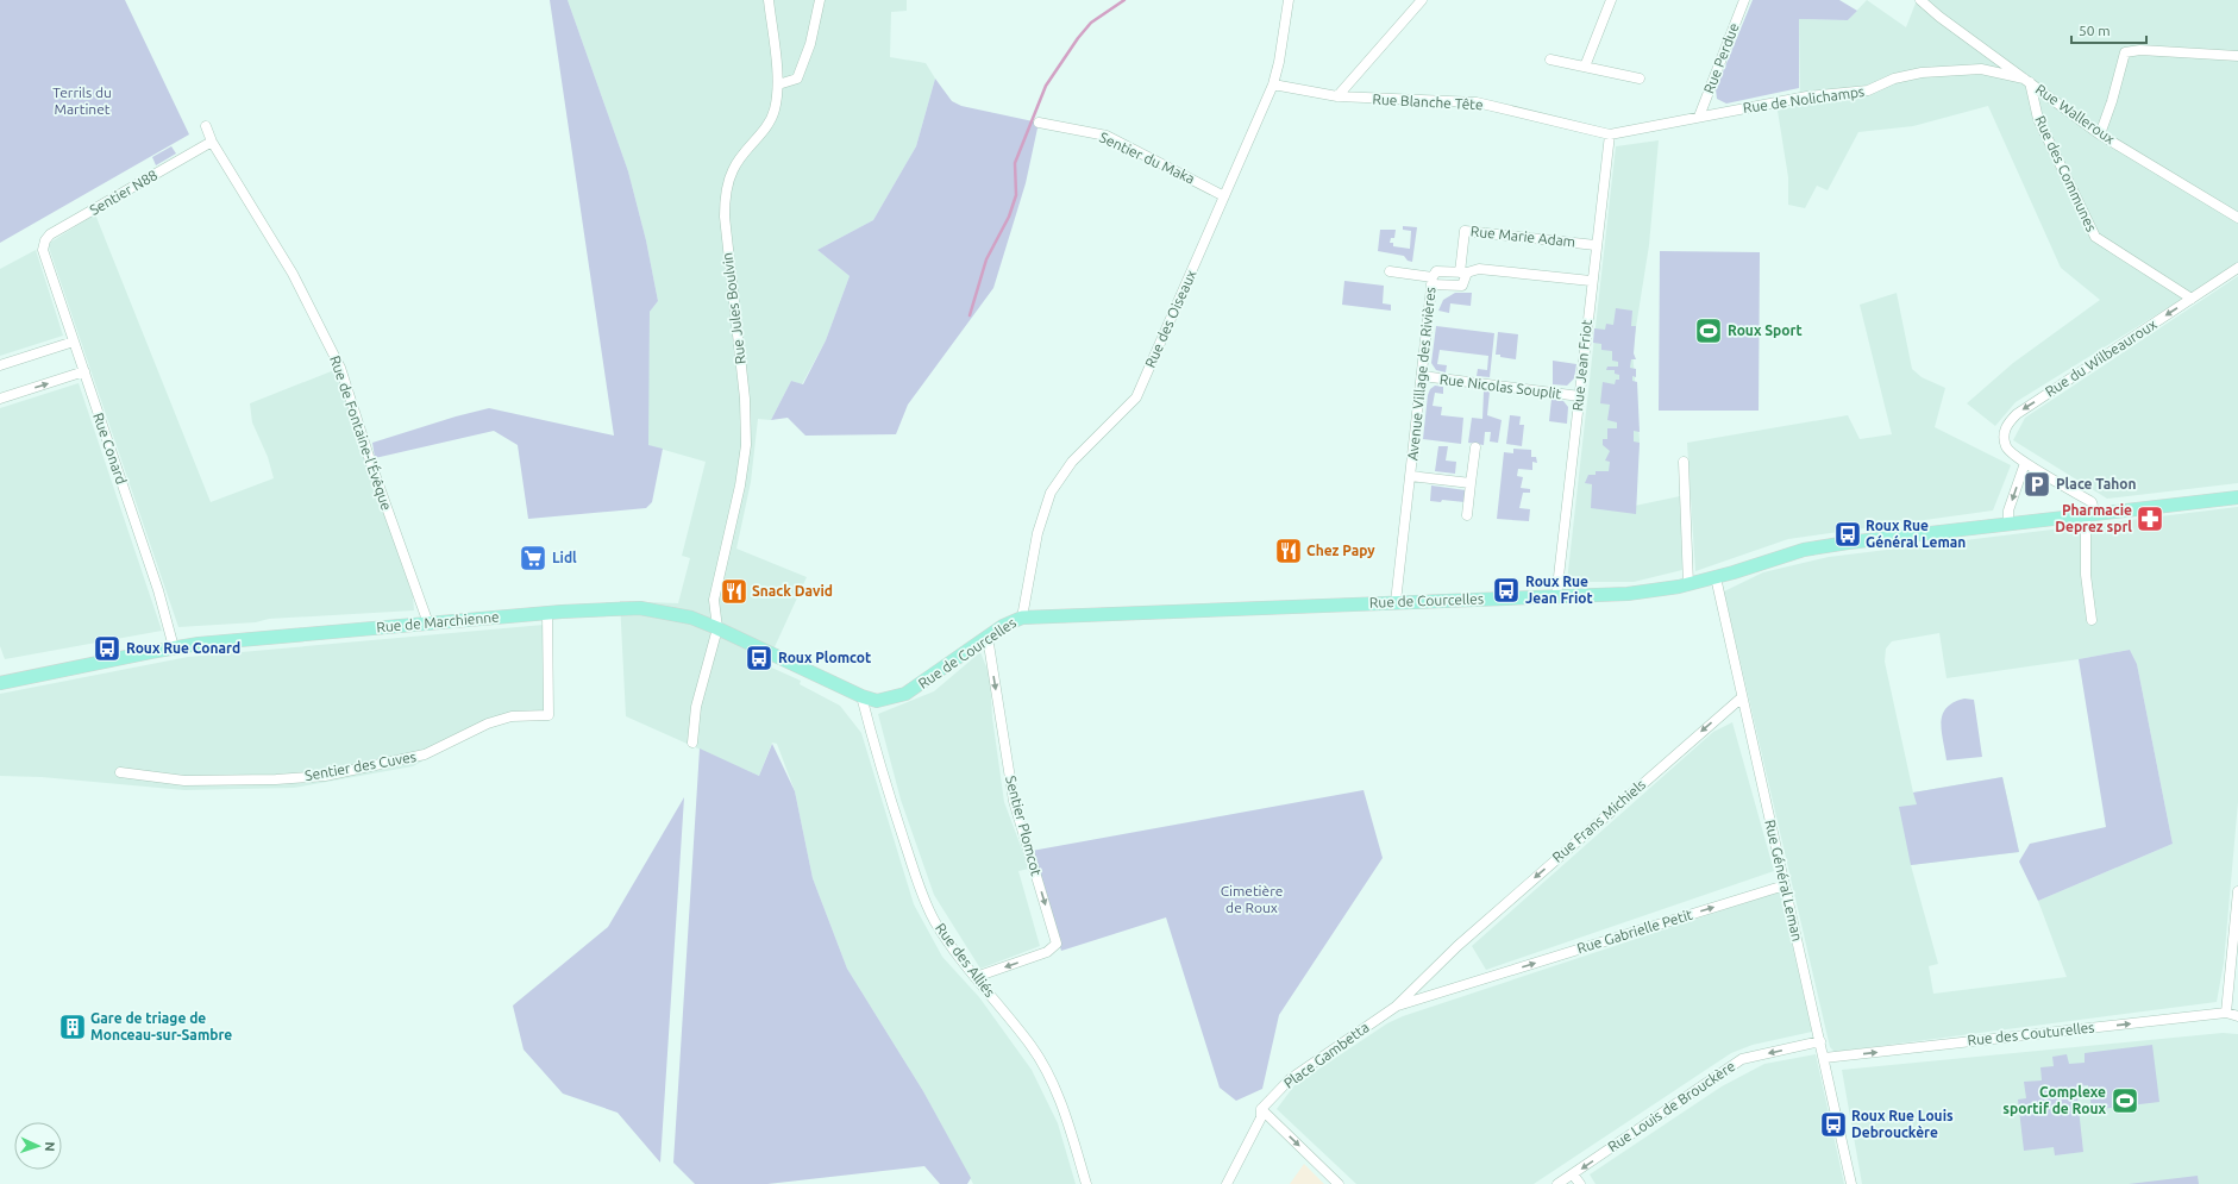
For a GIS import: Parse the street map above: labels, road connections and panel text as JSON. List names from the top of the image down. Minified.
{"streets":{"main road":["Rue de Courcelles","Rue de Marchienne"],"street":["Rue Perdue","Rue de Nolichamps","Rue Blanche Tête","Rue Walleroux","Sentier du Maka","Rue des Communes","Sentier N88","Rue Marie Adam","Rue Jules Boulvin","Rue des Oiseaux","Rue du Wilbeauroux","Rue Jean Friot","Avenue Village des Rivières","Rue Nicolas Souplit","Rue de Fontaine-l'Évêque","Rue Conard","Sentier des Cuves","Rue Frans Michiels","Sentier Plomcot","Rue Général Leman","Rue Gabrielle Petit","Rue des Alliés","Rue des Couturelles","Place Gambetta","Rue Louis de Brouckère"]},"crossings":[["Rue Perdue","Rue de Nolichamps"],["Rue de Nolichamps","Rue Blanche Tête"],["Rue de Nolichamps","Rue Walleroux"],["Rue de Nolichamps","Rue des Communes"],["Rue de Nolichamps","Rue Jean Friot"],["Rue Blanche Tête","Rue des Oiseaux"],["Rue Blanche Tête","Rue Jean Friot"],["Rue Walleroux","Rue des Communes"],["Sentier du Maka","Rue des Oiseaux"],["Rue des Communes","Rue du Wilbeauroux"],["Sentier N88","Rue de Fontaine-l'Évêque"],["Sentier N88","Rue Conard"],["Rue Marie Adam","Rue Jean Friot"],["Rue Jules Boulvin","Rue de Marchienne"],["Rue des Oiseaux","Rue de Courcelles"],["Rue Jean Friot","Rue Nicolas Souplit"],["Rue Jean Friot","Rue de Courcelles"],["Avenue Village des Rivières","Rue Nicolas Souplit"],["Avenue Village des Rivières","Rue de Courcelles"],["Rue de Fontaine-l'Évêque","Rue de Marchienne"],["Rue Conard","Rue de Marchienne"],["Rue de Courcelles","Rue de Marchienne"],["Rue de Courcelles","Sentier Plomcot"],["Rue de Courcelles","Rue Général Leman"],["Rue de Courcelles","Rue des Alliés"],["Rue de Marchienne","Sentier des Cuves"],["Rue de Marchienne","Rue des Alliés"],["Rue Frans Michiels","Rue Général Leman"],["Rue Frans Michiels","Place Gambetta"],["Sentier Plomcot","Rue des Alliés"],["Rue Général Leman","Rue Gabrielle Petit"],["Rue Général Leman","Rue des Couturelles"],["Rue Général Leman","Rue Louis de Brouckère"],["Rue Gabrielle Petit","Place Gambetta"]],"one_way":["Rue du Wilbeauroux","Rue Frans Michiels","Sentier Plomcot","Rue Gabrielle Petit","Rue des Couturelles","Rue Louis de Brouckère"],"parks":["Terrils du Martinet","Cimetière de Roux"],"places":{"sports":["Roux Sport","Complexe sportif de Roux"],"parking":["Place Tahon"],"pharmacy":["Pharmacie Deprez sprl"],"bus stop":["Roux Rue Général Leman","Roux Rue Jean Friot","Roux Rue Conard","Roux Plomcot","Roux Rue Louis Debrouckère"],"restaurant":["Chez Papy","Snack David"],"supermarket":["Lidl"],"building":["Gare de triage de Monceau-sur-Sambre"]},"scale_bar":"50 m","north":"right"}
